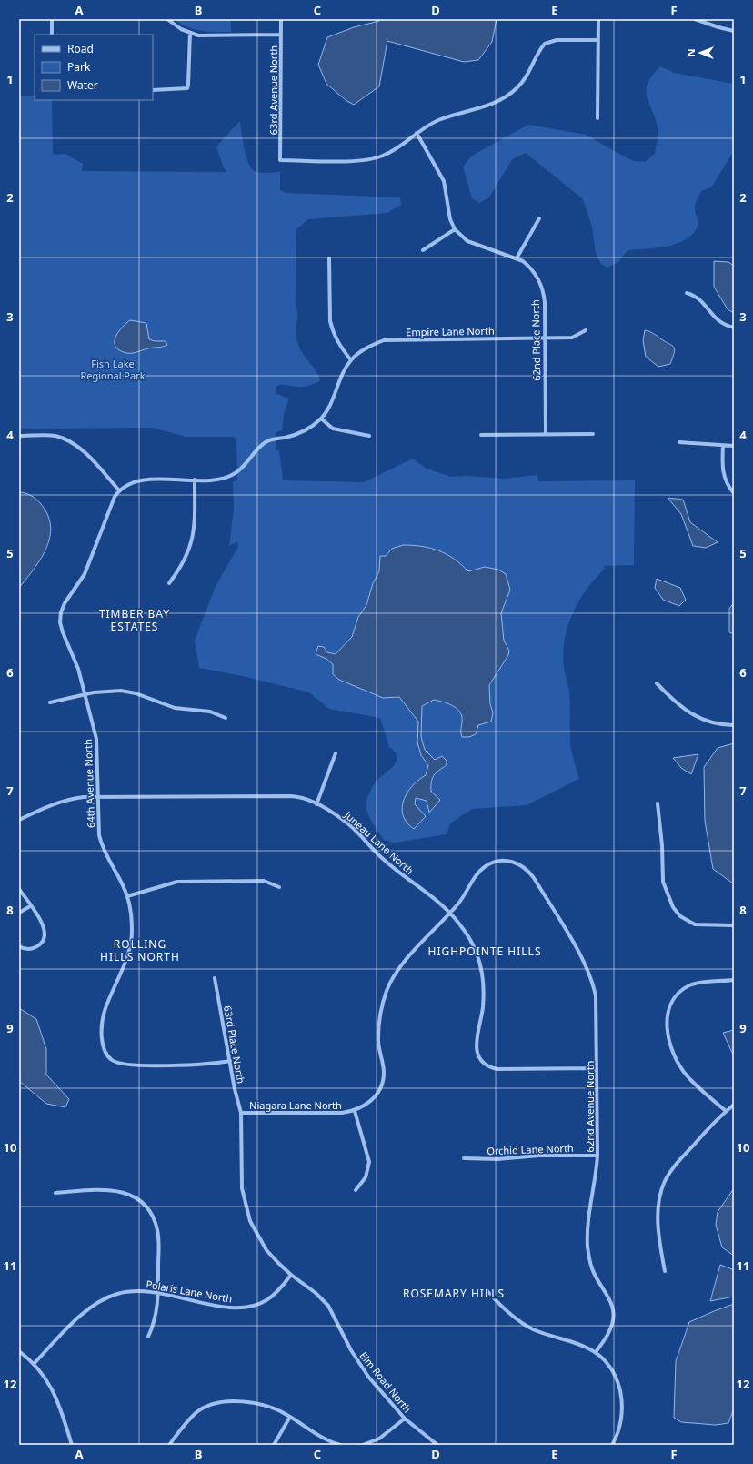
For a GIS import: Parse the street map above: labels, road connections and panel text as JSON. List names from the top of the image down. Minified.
{"streets":{"street":["63rd Avenue North","Empire Lane North","62nd Place North","64th Avenue North","Juneau Lane North","63rd Place North","Niagara Lane North","62nd Avenue North","Orchid Lane North","Polaris Lane North","Elm Road North"]},"crossings":[["Empire Lane North","62nd Place North"],["64th Avenue North","Juneau Lane North"],["64th Avenue North","63rd Place North"],["Juneau Lane North","Niagara Lane North"],["Juneau Lane North","62nd Avenue North"],["63rd Place North","Niagara Lane North"],["63rd Place North","Elm Road North"],["Niagara Lane North","62nd Avenue North"],["Niagara Lane North","Elm Road North"],["62nd Avenue North","Orchid Lane North"],["Polaris Lane North","Elm Road North"]],"districts":["TIMBER BAY ESTATES","ROLLING HILLS NORTH","HIGHPOINTE HILLS","ROSEMARY HILLS"],"parks":["Fish Lake Regional Park"],"legend":["Road","Park","Water"],"north":"left","grid":{"columns":["A","B","C","D","E","F"],"rows":["1","2","3","4","5","6","7","8","9","10","11","12"]}}
